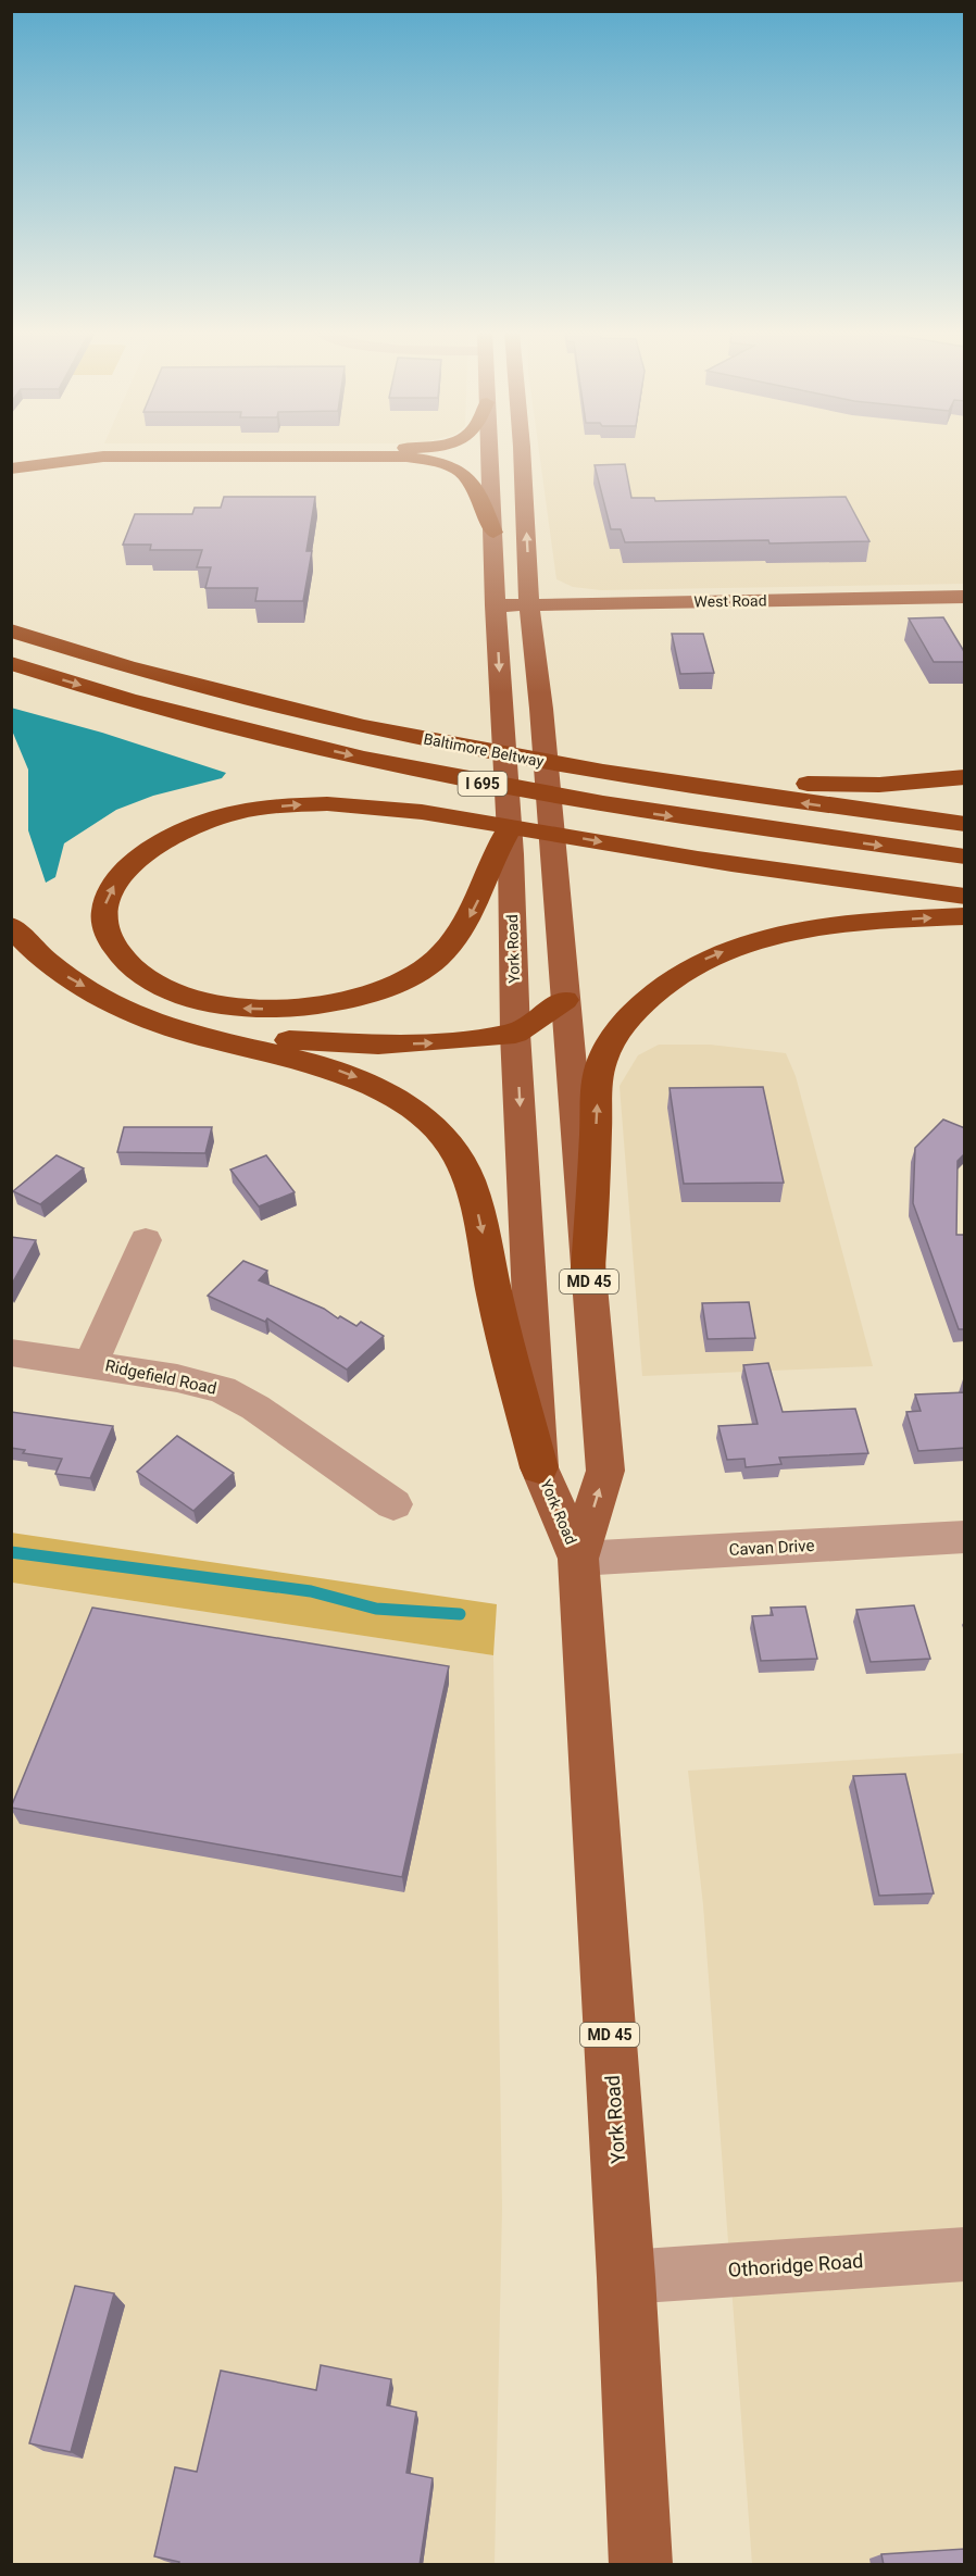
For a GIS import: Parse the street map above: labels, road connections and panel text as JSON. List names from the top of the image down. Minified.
{"streets":{"highway":["Baltimore Beltway","I 695"],"main road":["West Road","York Road","MD 45"],"street":["Ridgefield Road","Cavan Drive","Othoridge Road"]},"crossings":[["West Road","York Road"],["York Road","Cavan Drive"],["York Road","Othoridge Road"]]}
